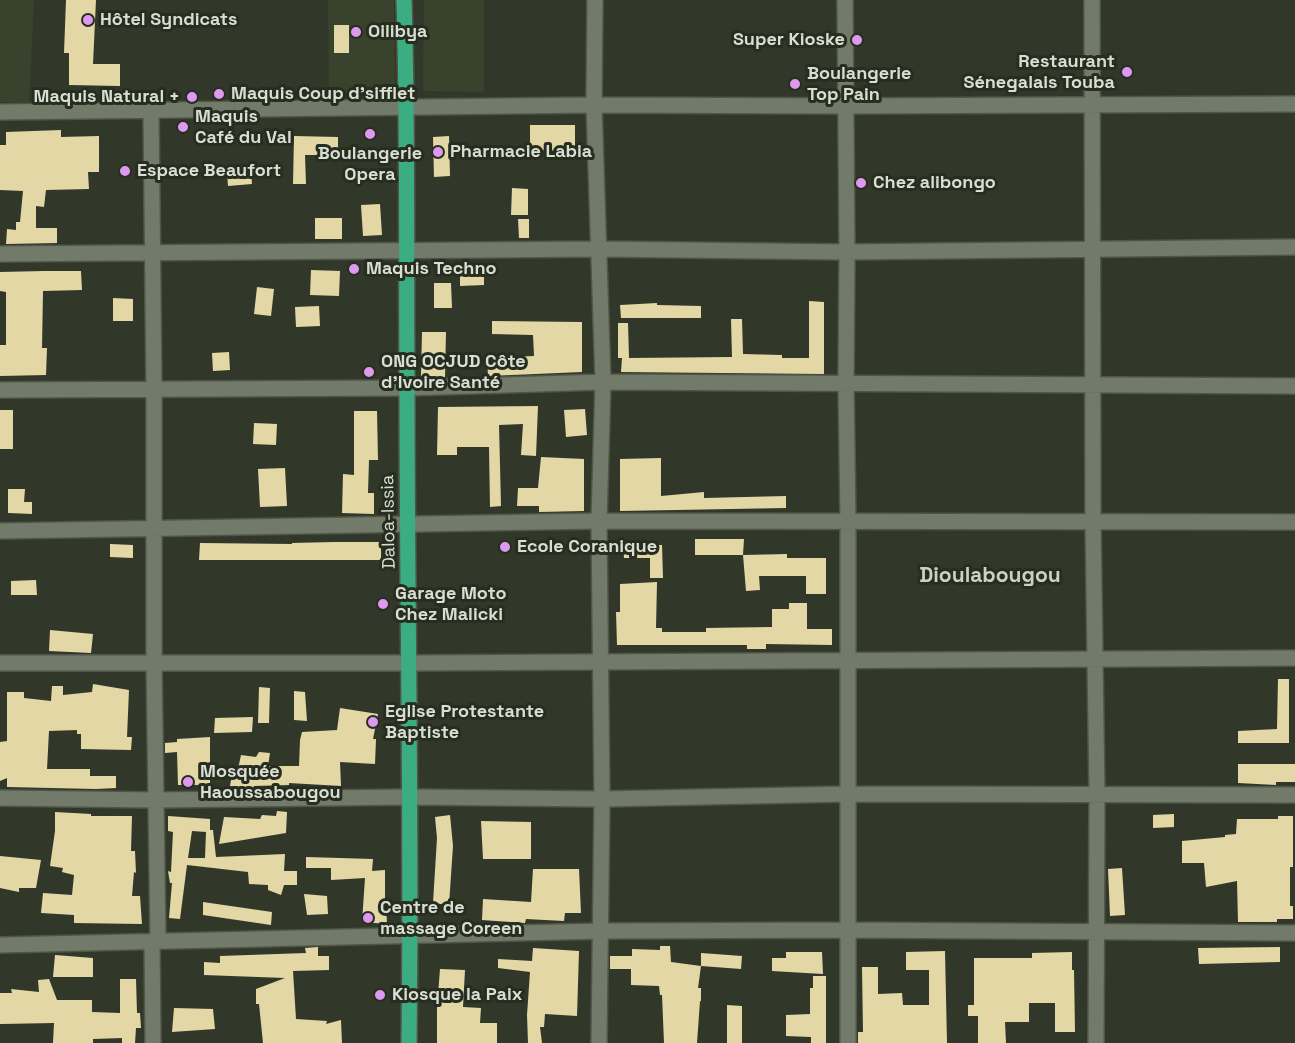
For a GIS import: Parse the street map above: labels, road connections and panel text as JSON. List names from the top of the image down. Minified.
{"streets":{"main road":["Daloa-Issia"]},"districts":["Dioulabougou"],"places":["Hôtel Syndicats","Oilibya","Super Kioske","Restaurant Sénegalais Touba","Boulangerie Top Pain","Maquis Coup d'sifflet","Maquis Natural +","Maquis Café du Val","Boulangerie Opera","Pharmacie Labia","Espace Beaufort","Chez alibongo","Maquis Techno","ONG OCJUD Côte d'Ivoire Santé","Ecole Coranique","Garage Moto Chez Malicki","Eglise Protestante Baptiste","Mosquée Haoussabougou","Centre de massage Coreen","Kiosque la Paix"]}
